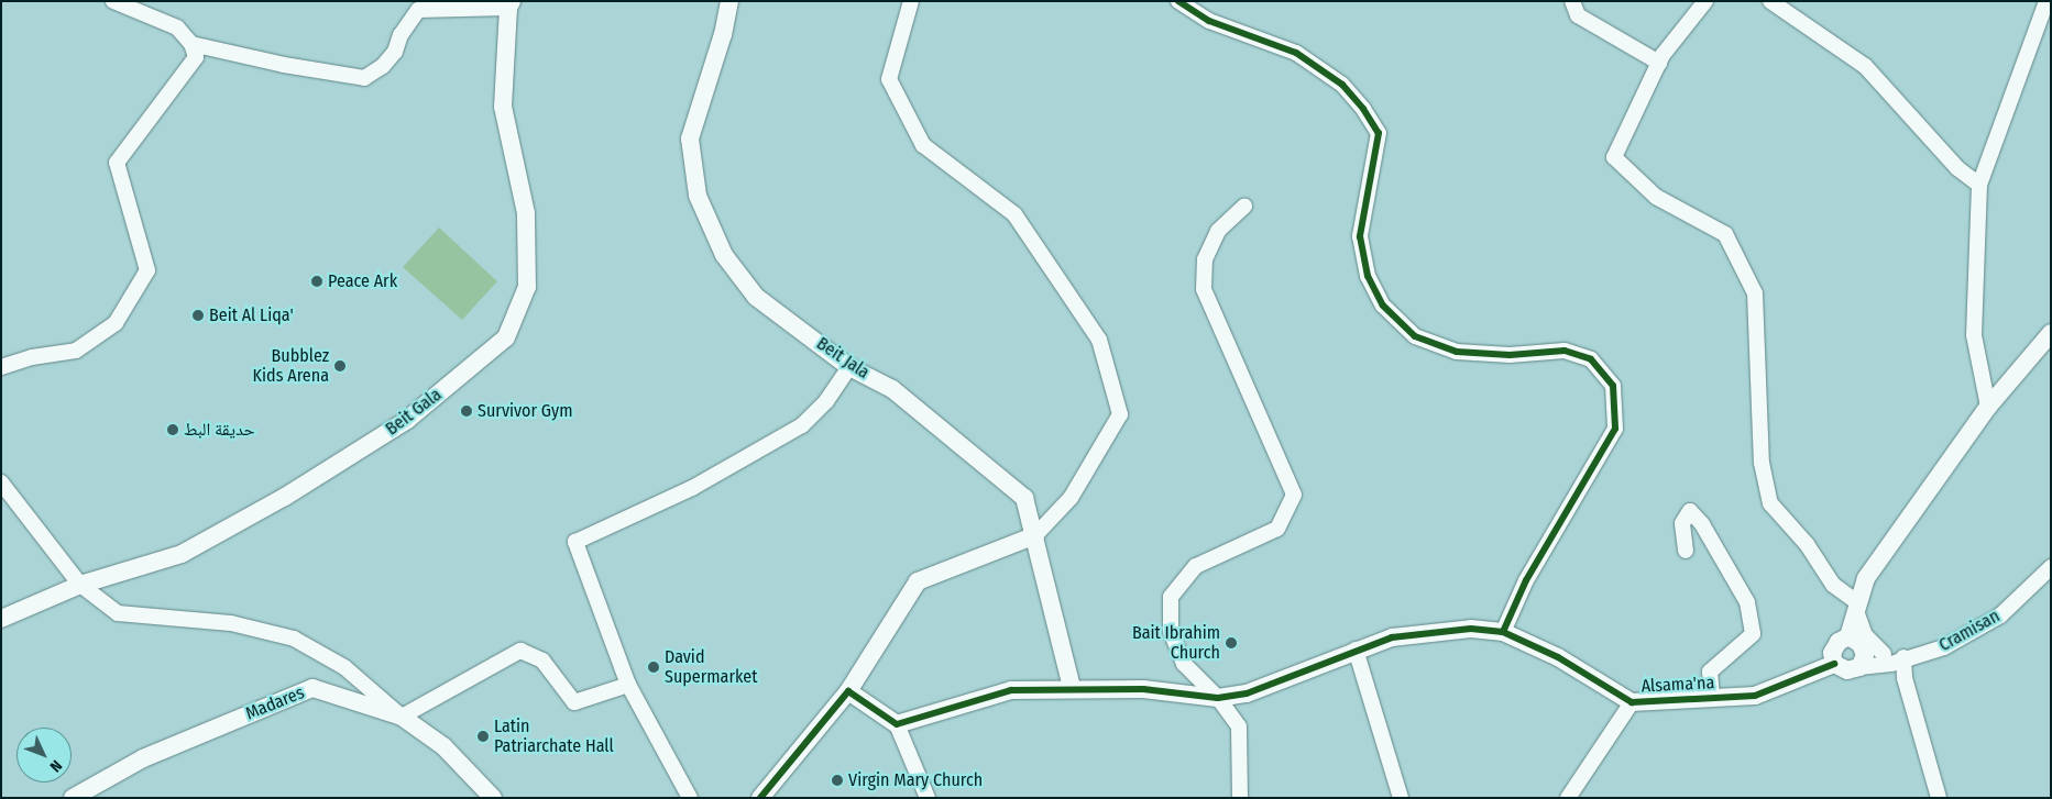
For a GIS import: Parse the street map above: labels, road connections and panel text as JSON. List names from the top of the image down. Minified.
{"streets":{"street":["Beit Jala","Beit Gala","Cramisan","Alsama'na","Madares"]},"crossings":[["Beit Jala","Alsama'na"],["Cramisan","Alsama'na"]],"places":["Peace Ark","Beit Al Liqa'","Bubblez Kids Arena","Survivor Gym","حديقة البط","Bait Ibrahim Church","David Supermarket","Latin Patriarchate Hall","Virgin Mary Church"],"north":"bottom right"}
